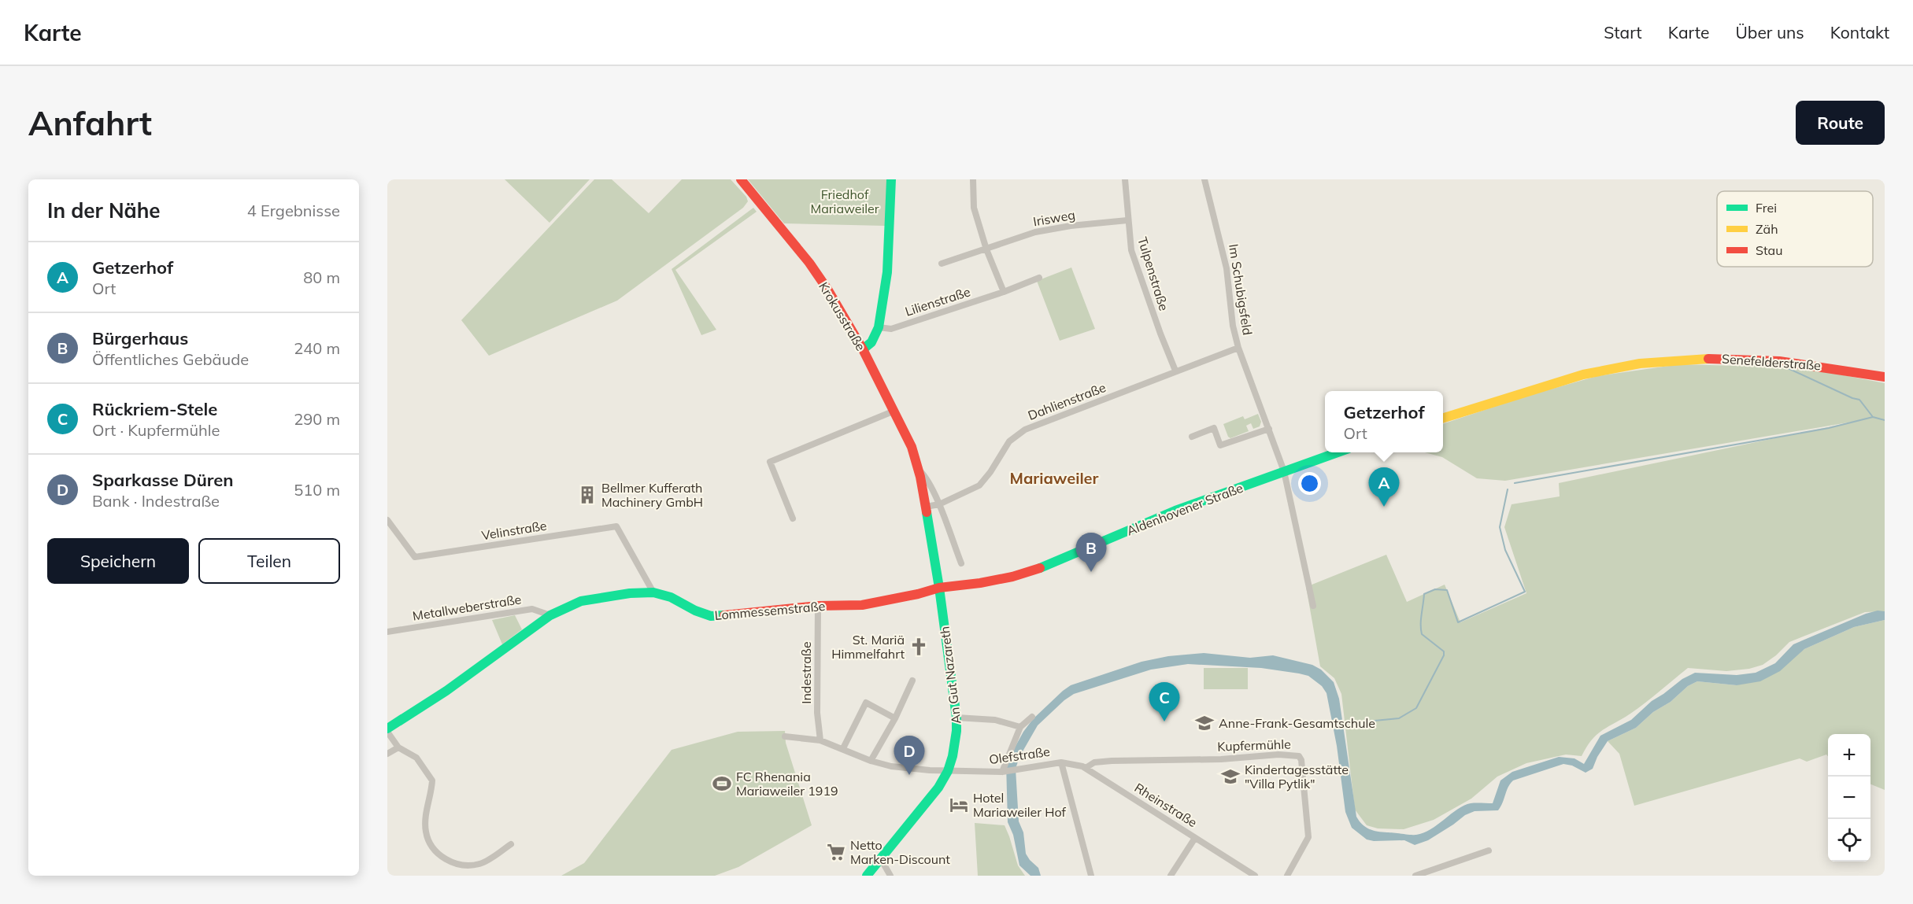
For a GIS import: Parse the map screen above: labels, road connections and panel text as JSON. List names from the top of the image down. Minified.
{"streets":{"street":["Irisweg","Tulpenstraße","Im Schubigsfeld","Lilienstraße","Krokusstraße","Senefelderstraße","Dahlienstraße","Aldenhovener Straße","Velinstraße","Metallweberstraße","Lommessemstraße","Indestraße","An Gut Nazareth","Kupfermühle","Olefstraße","Rheinstraße"]},"crossings":[["Irisweg","Tulpenstraße"],["Tulpenstraße","Dahlienstraße"],["Im Schubigsfeld","Dahlienstraße"],["Im Schubigsfeld","Aldenhovener Straße"],["Krokusstraße","Dahlienstraße"],["Krokusstraße","Aldenhovener Straße"],["Krokusstraße","Lommessemstraße"],["Krokusstraße","An Gut Nazareth"],["Aldenhovener Straße","Lommessemstraße"],["Aldenhovener Straße","An Gut Nazareth"],["Velinstraße","Lommessemstraße"],["Metallweberstraße","Lommessemstraße"],["Lommessemstraße","Indestraße"],["Lommessemstraße","An Gut Nazareth"],["An Gut Nazareth","Olefstraße"],["Kupfermühle","Rheinstraße"],["Olefstraße","Rheinstraße"]],"districts":["Mariaweiler"],"parks":["Friedhof Mariaweiler"],"places":{"building":["Bellmer Kufferath Machinery GmbH"],"church":["St. Mariä Himmelfahrt"],"school or university":["Anne-Frank-Gesamtschule","Kindertagesstätte \"Villa Pytlik\""],"sports":["FC Rhenania Mariaweiler 1919"],"hotel":["Hotel Mariaweiler Hof"],"supermarket":["Netto Marken-Discount"]},"legend":["Frei","Zäh","Stau"],"page":{"header":"Karte","nav":["Start","Karte","Über uns","Kontakt"],"buttons":["Route",["Speichern","Teilen"]],"title":"Anfahrt","heading":["In der Nähe","4 Ergebnisse"],"list":[{"mark":"A","name":"Getzerhof","note":"Ort","value":"80 m"},{"mark":"B","name":"Bürgerhaus","note":"Öffentliches Gebäude","value":"240 m"},{"mark":"C","name":"Rückriem-Stele","note":"Ort · Kupfermühle","value":"290 m"},{"mark":"D","name":"Sparkasse Düren","note":"Bank · Indestraße","value":"510 m"}],"popup":["Getzerhof","Ort"],"pins":["A","B","C","D"],"map_buttons":["+","−"]}}
